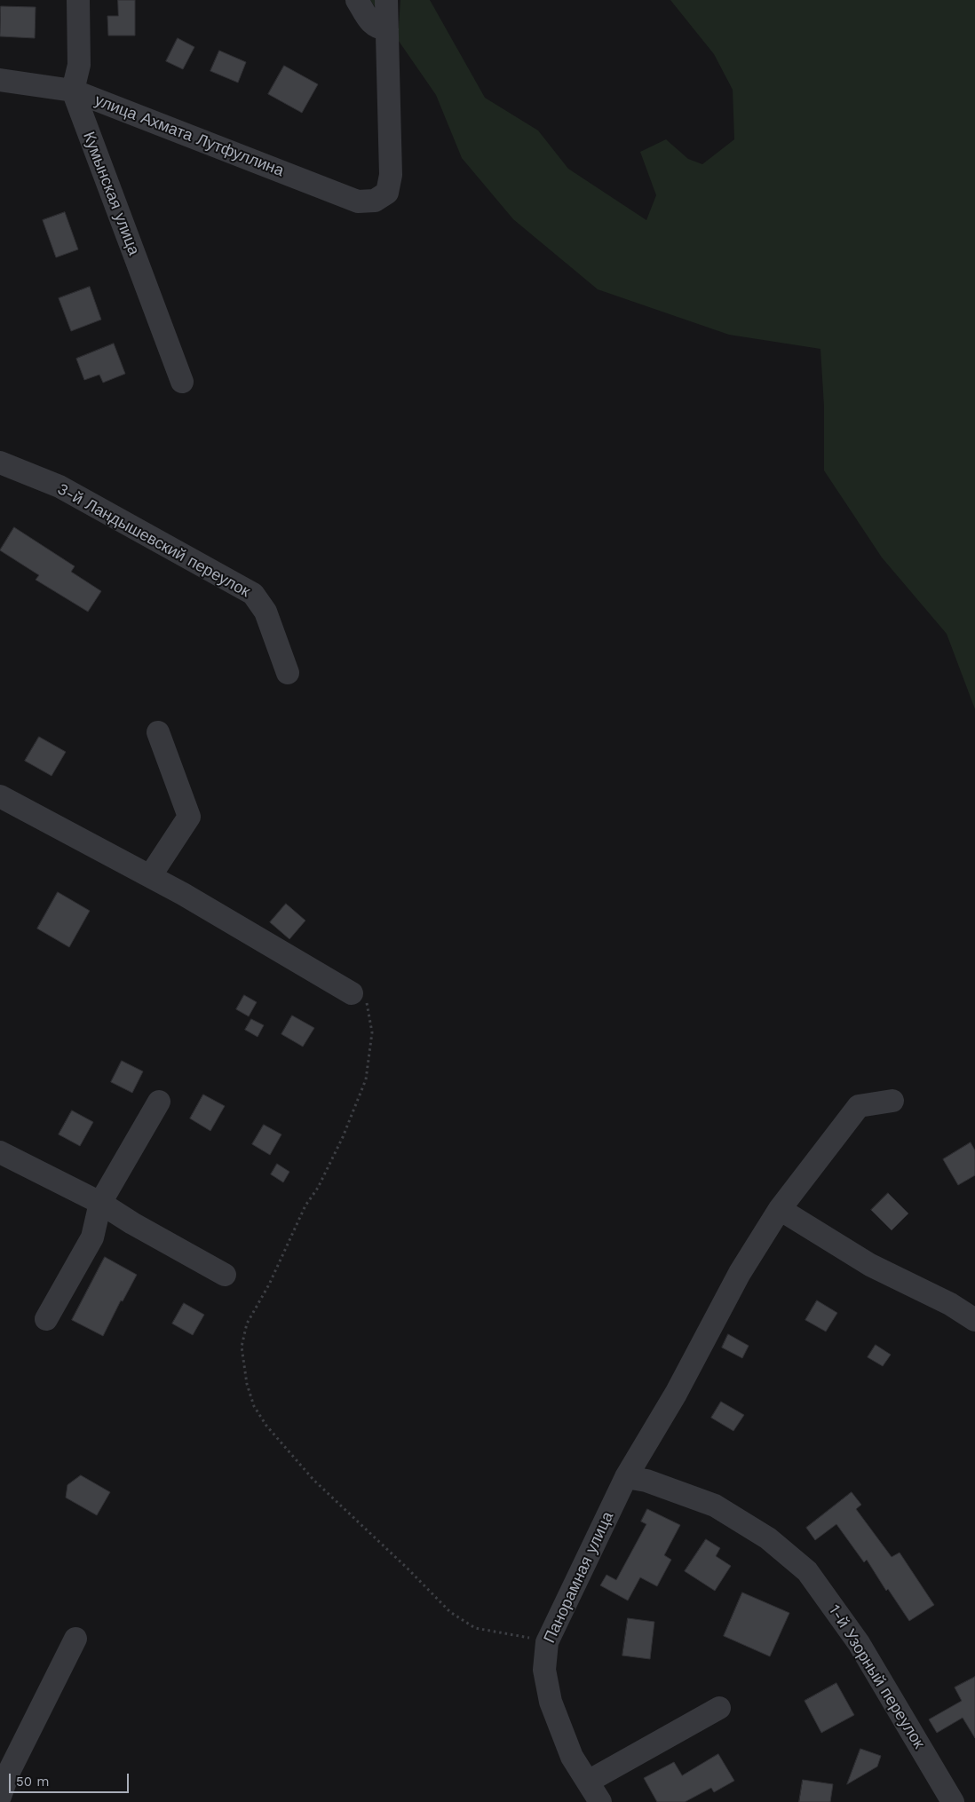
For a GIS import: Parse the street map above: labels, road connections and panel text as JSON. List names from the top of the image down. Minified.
{"streets":{"street":["улица Ахмата Лутфуллина","Кумынская улица","3-й Ландышевский переулок","Панорамная улица","1-й Узорный переулок"]},"crossings":[["улица Ахмата Лутфуллина","Кумынская улица"],["Панорамная улица","1-й Узорный переулок"]],"scale_bar":"50 m"}
